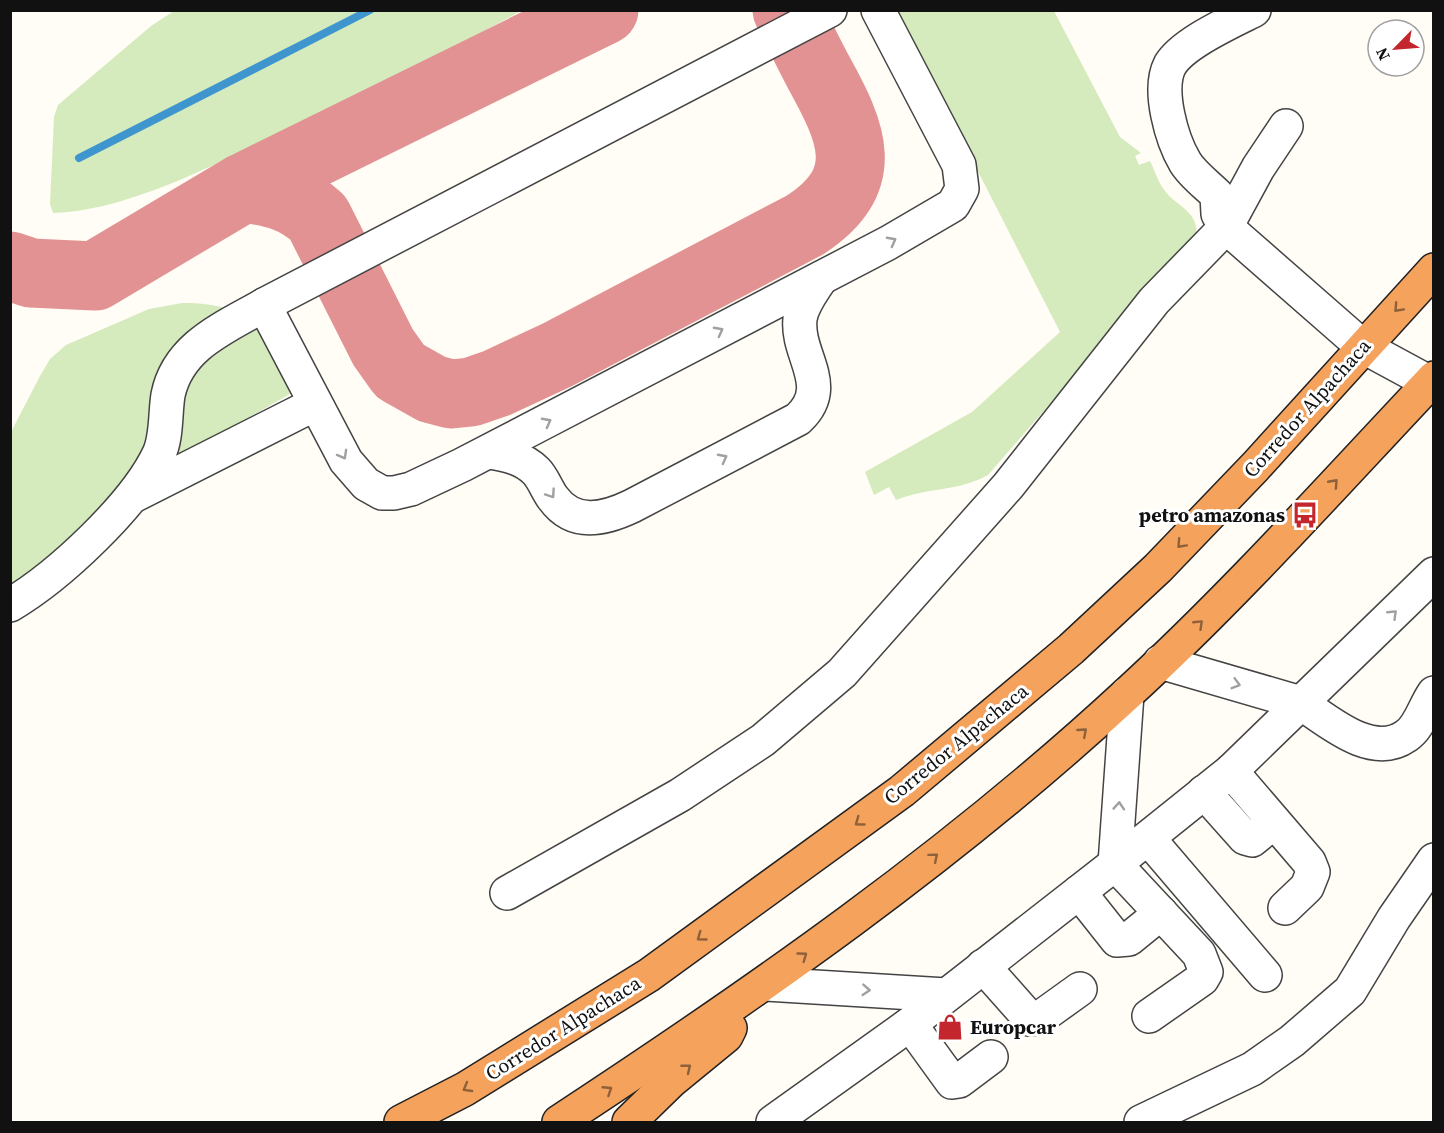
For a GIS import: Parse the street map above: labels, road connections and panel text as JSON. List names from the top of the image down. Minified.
{"streets":{"highway":["Corredor Alpachaca"]},"places":{"bus stop":["petro amazonas"],"shop":["Europcar"]},"north":"bottom left"}
